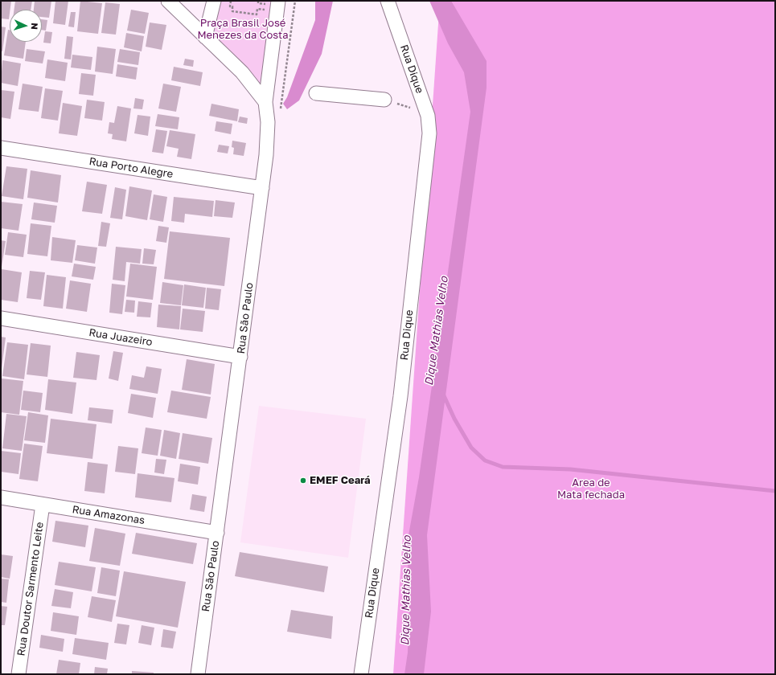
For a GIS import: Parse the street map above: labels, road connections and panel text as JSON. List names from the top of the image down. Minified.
{"streets":{"street":["Rua Dique","Rua Porto Alegre","Rua São Paulo","Rua Juazeiro","Rua Amazonas","Rua Doutor Sarmento Leite"]},"crossings":[["Rua Porto Alegre","Rua São Paulo"],["Rua São Paulo","Rua Juazeiro"],["Rua São Paulo","Rua Amazonas"],["Rua Amazonas","Rua Doutor Sarmento Leite"]],"water":["Dique Mathias Velho"],"parks":["Praça Brasil José Menezes da Costa","Area de Mata fechada"],"places":["EMEF Ceará"],"north":"right"}
